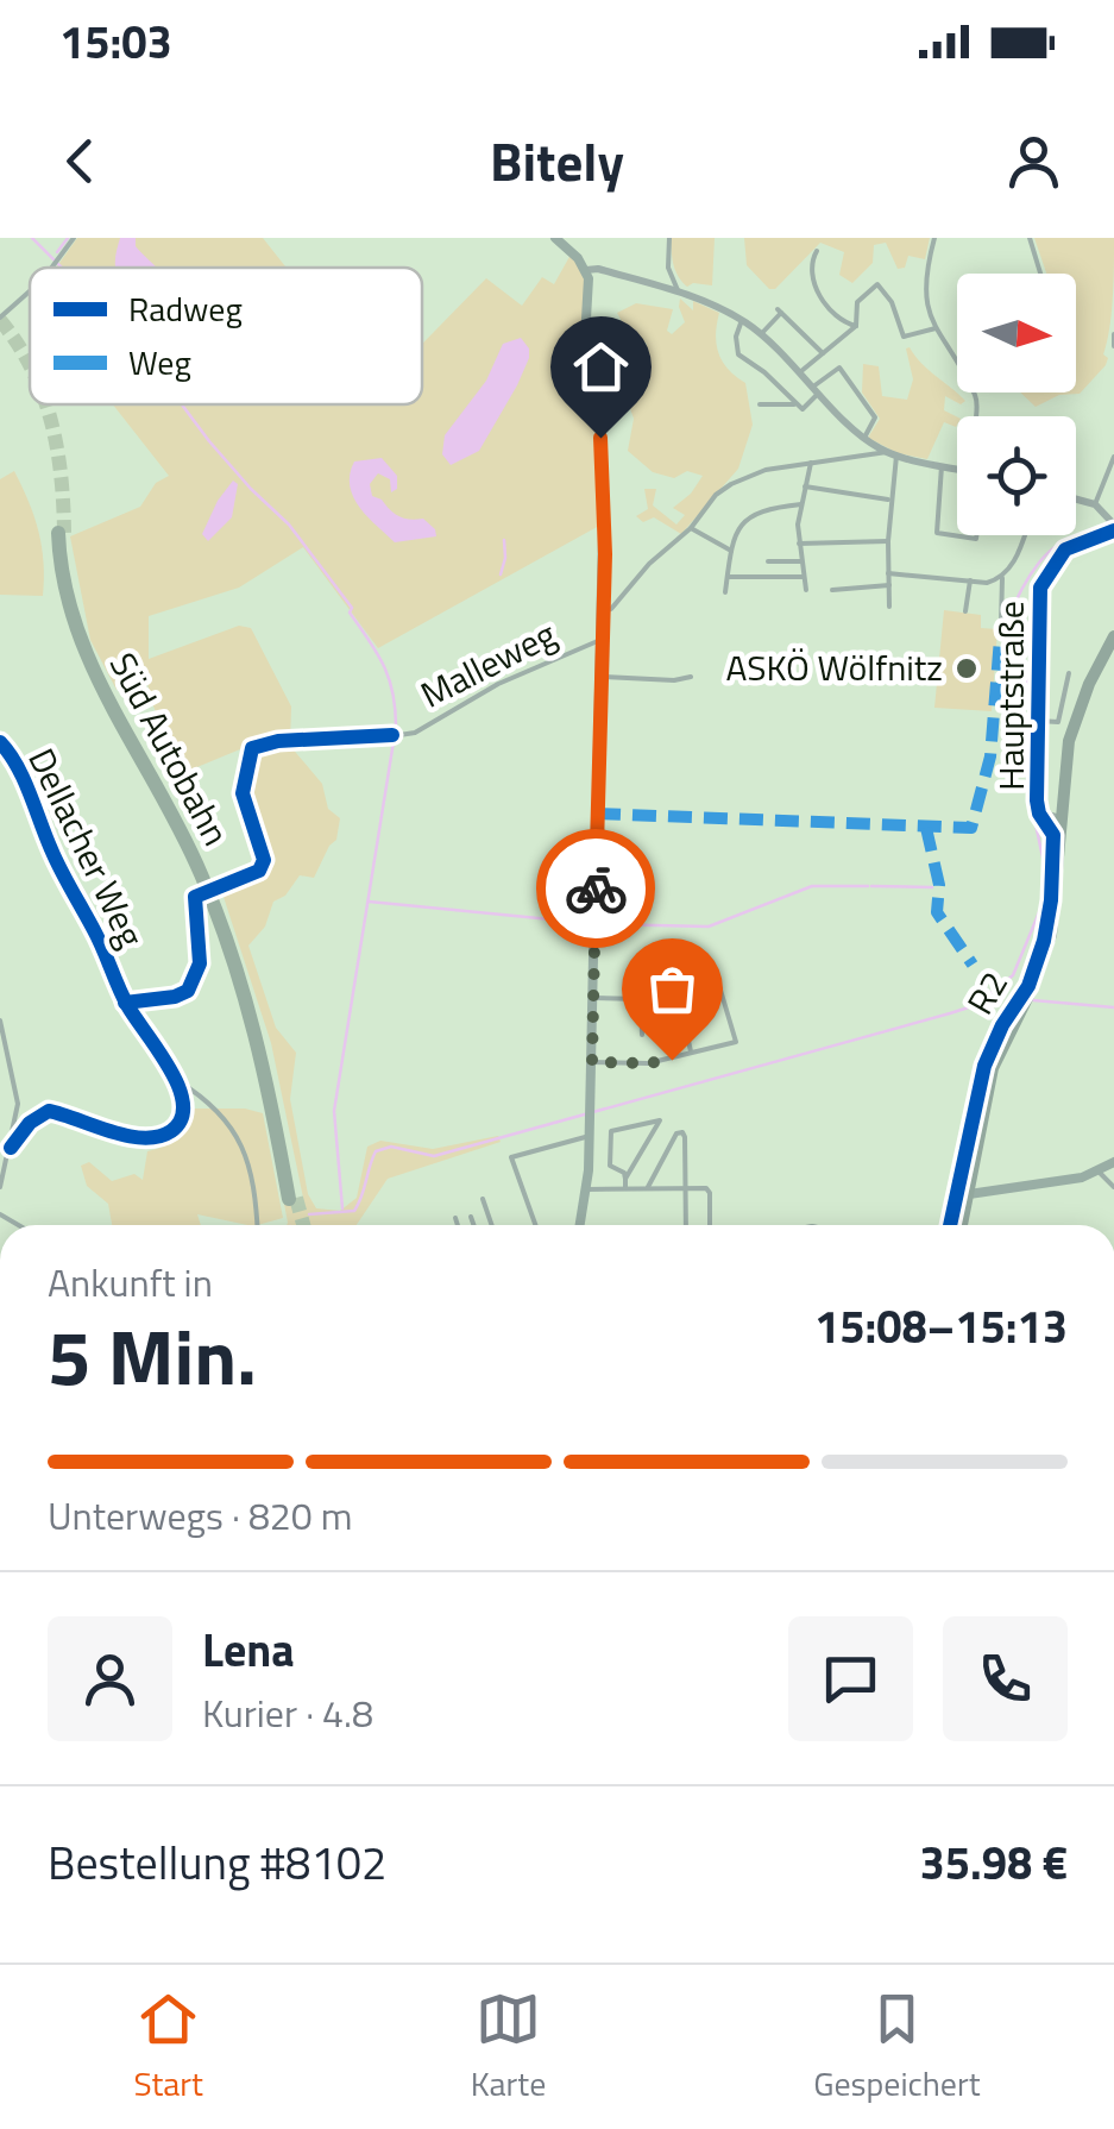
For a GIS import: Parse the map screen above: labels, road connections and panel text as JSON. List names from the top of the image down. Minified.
{"streets":{"highway":["Süd Autobahn"],"street":["Malleweg","Hauptstraße","Dellacher Weg"],"cycle path":["R2"]},"crossings":[["Malleweg","Dellacher Weg"]],"places":["ASKÖ Wölfnitz"],"legend":["Radweg","Weg"],"north":"right","page":{"status":"15:03","header":"Bitely","heading":["5 Min.","Ankunft in","15:08–15:13"],"panel":["Lena","Kurier · 4.8","Bestellung #8102","35.98 €"],"bar":"Unterwegs · 820 m","tabs":["Start","Karte","Gespeichert"]}}
